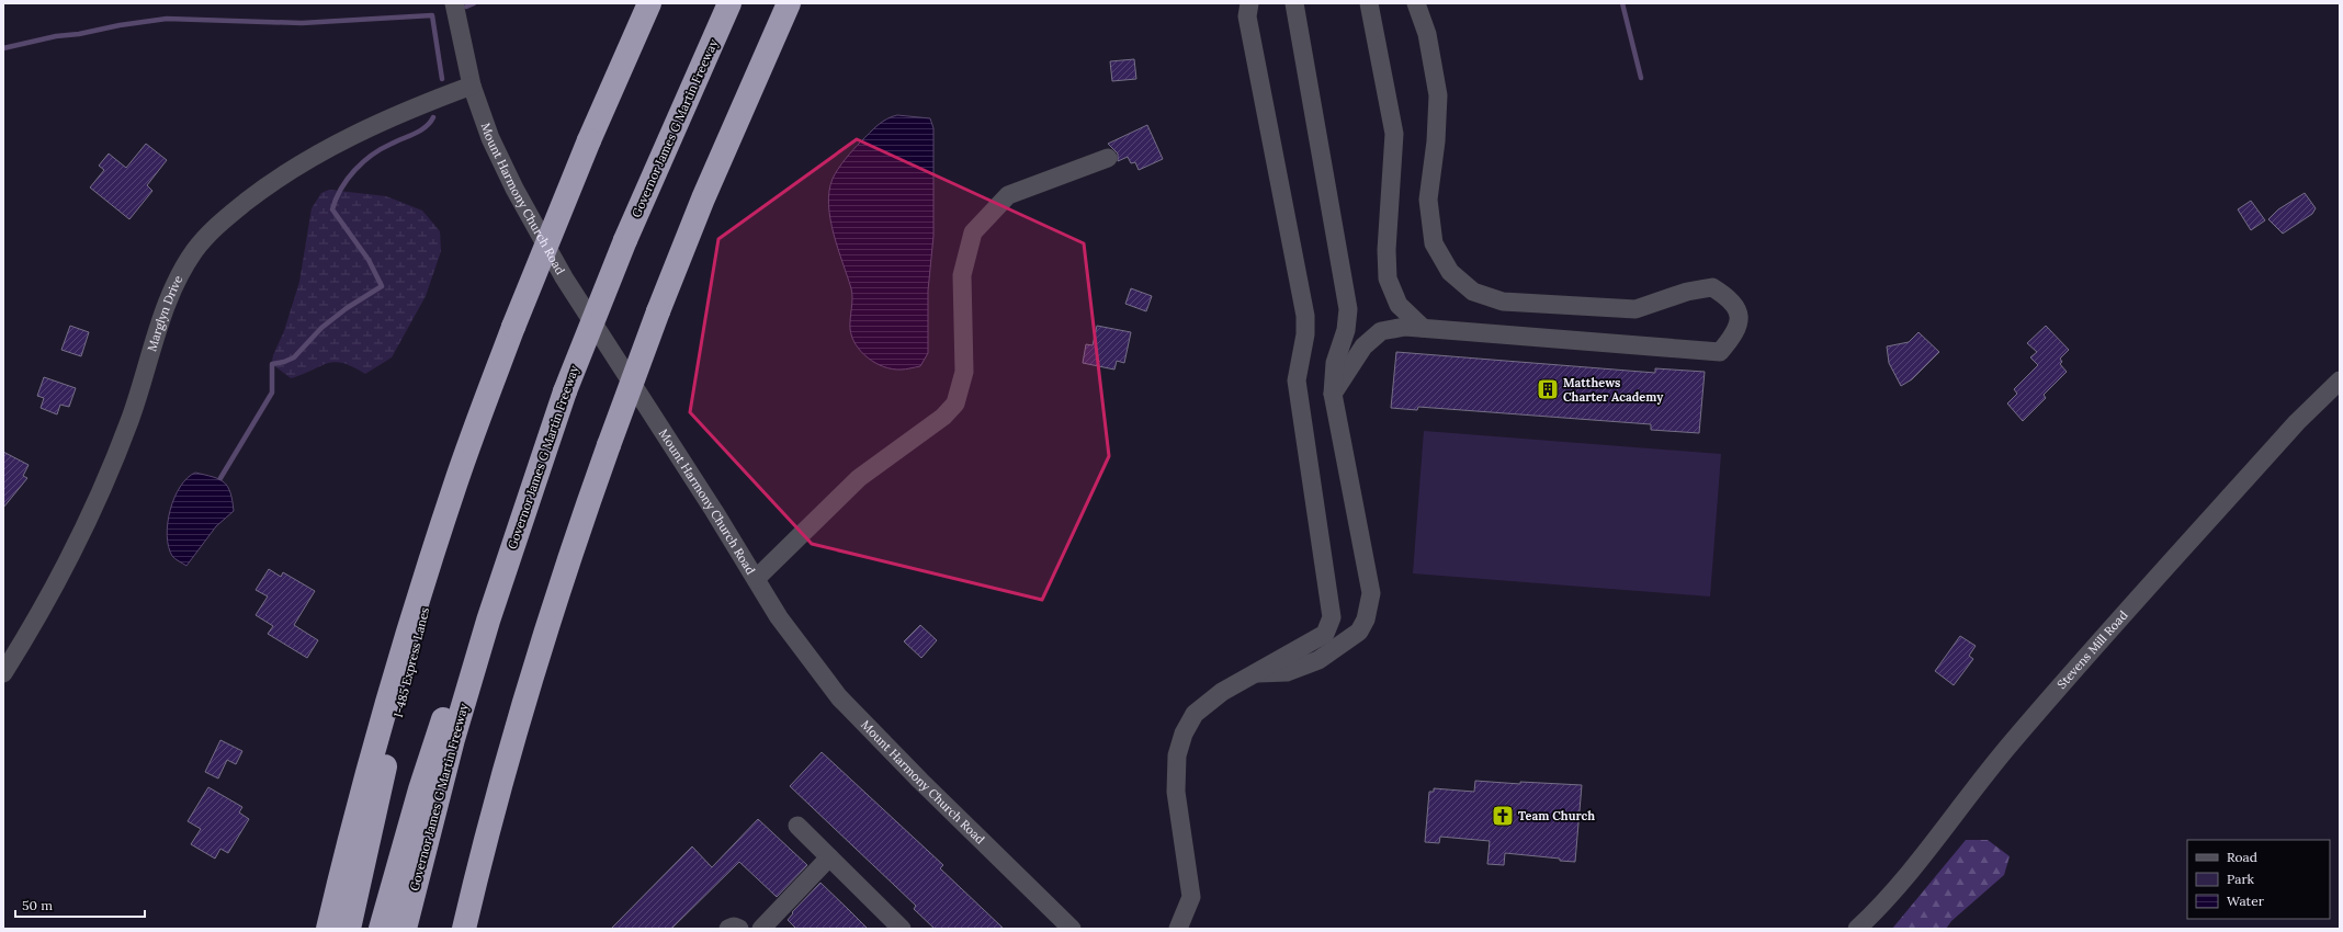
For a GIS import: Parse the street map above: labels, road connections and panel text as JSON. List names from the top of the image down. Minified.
{"streets":{"highway":["Governor James G Martin Freeway","I-485 Express Lanes"],"street":["Mount Harmony Church Road","Marglyn Drive","Stevens Mill Road"]},"crossings":[["Mount Harmony Church Road","Marglyn Drive"]],"places":{"building":["Matthews Charter Academy"],"church":["Team Church"]},"legend":["Road","Park","Water"],"scale_bar":"50 m"}
